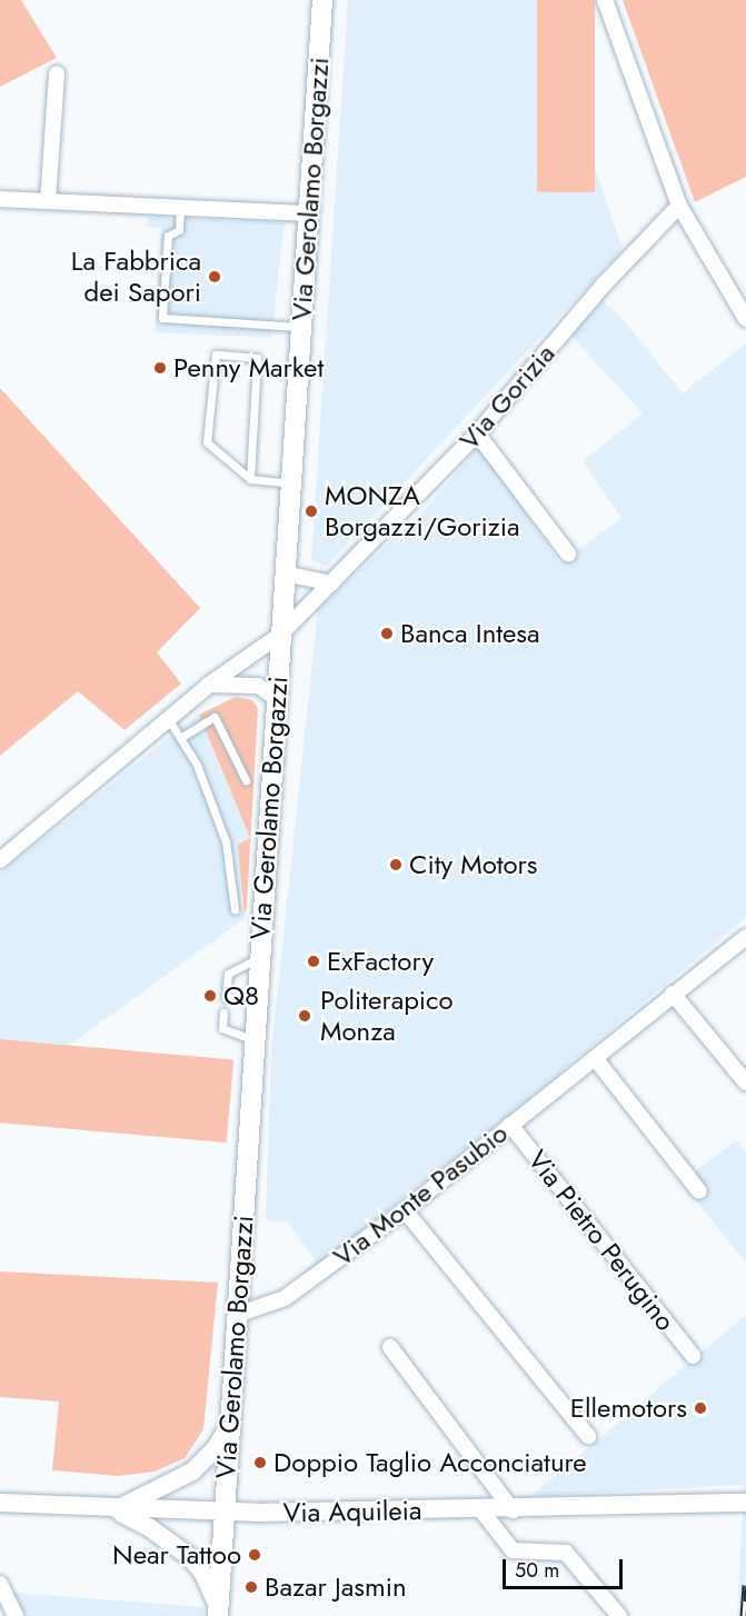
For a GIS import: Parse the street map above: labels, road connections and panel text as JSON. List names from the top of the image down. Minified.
{"streets":{"main road":["Via Gerolamo Borgazzi"],"street":["Via Gorizia","Via Monte Pasubio","Via Pietro Perugino","Via Aquileia"]},"crossings":[["Via Gerolamo Borgazzi","Via Gorizia"],["Via Gerolamo Borgazzi","Via Monte Pasubio"],["Via Gerolamo Borgazzi","Via Aquileia"],["Via Monte Pasubio","Via Pietro Perugino"]],"places":["La Fabbrica dei Sapori","Penny Market","MONZA Borgazzi/Gorizia","Banca Intesa","City Motors","ExFactory","Q8","Politerapico Monza","Ellemotors","Doppio Taglio Acconciature","Near Tattoo","Bazar Jasmin"],"scale_bar":"50 m"}
